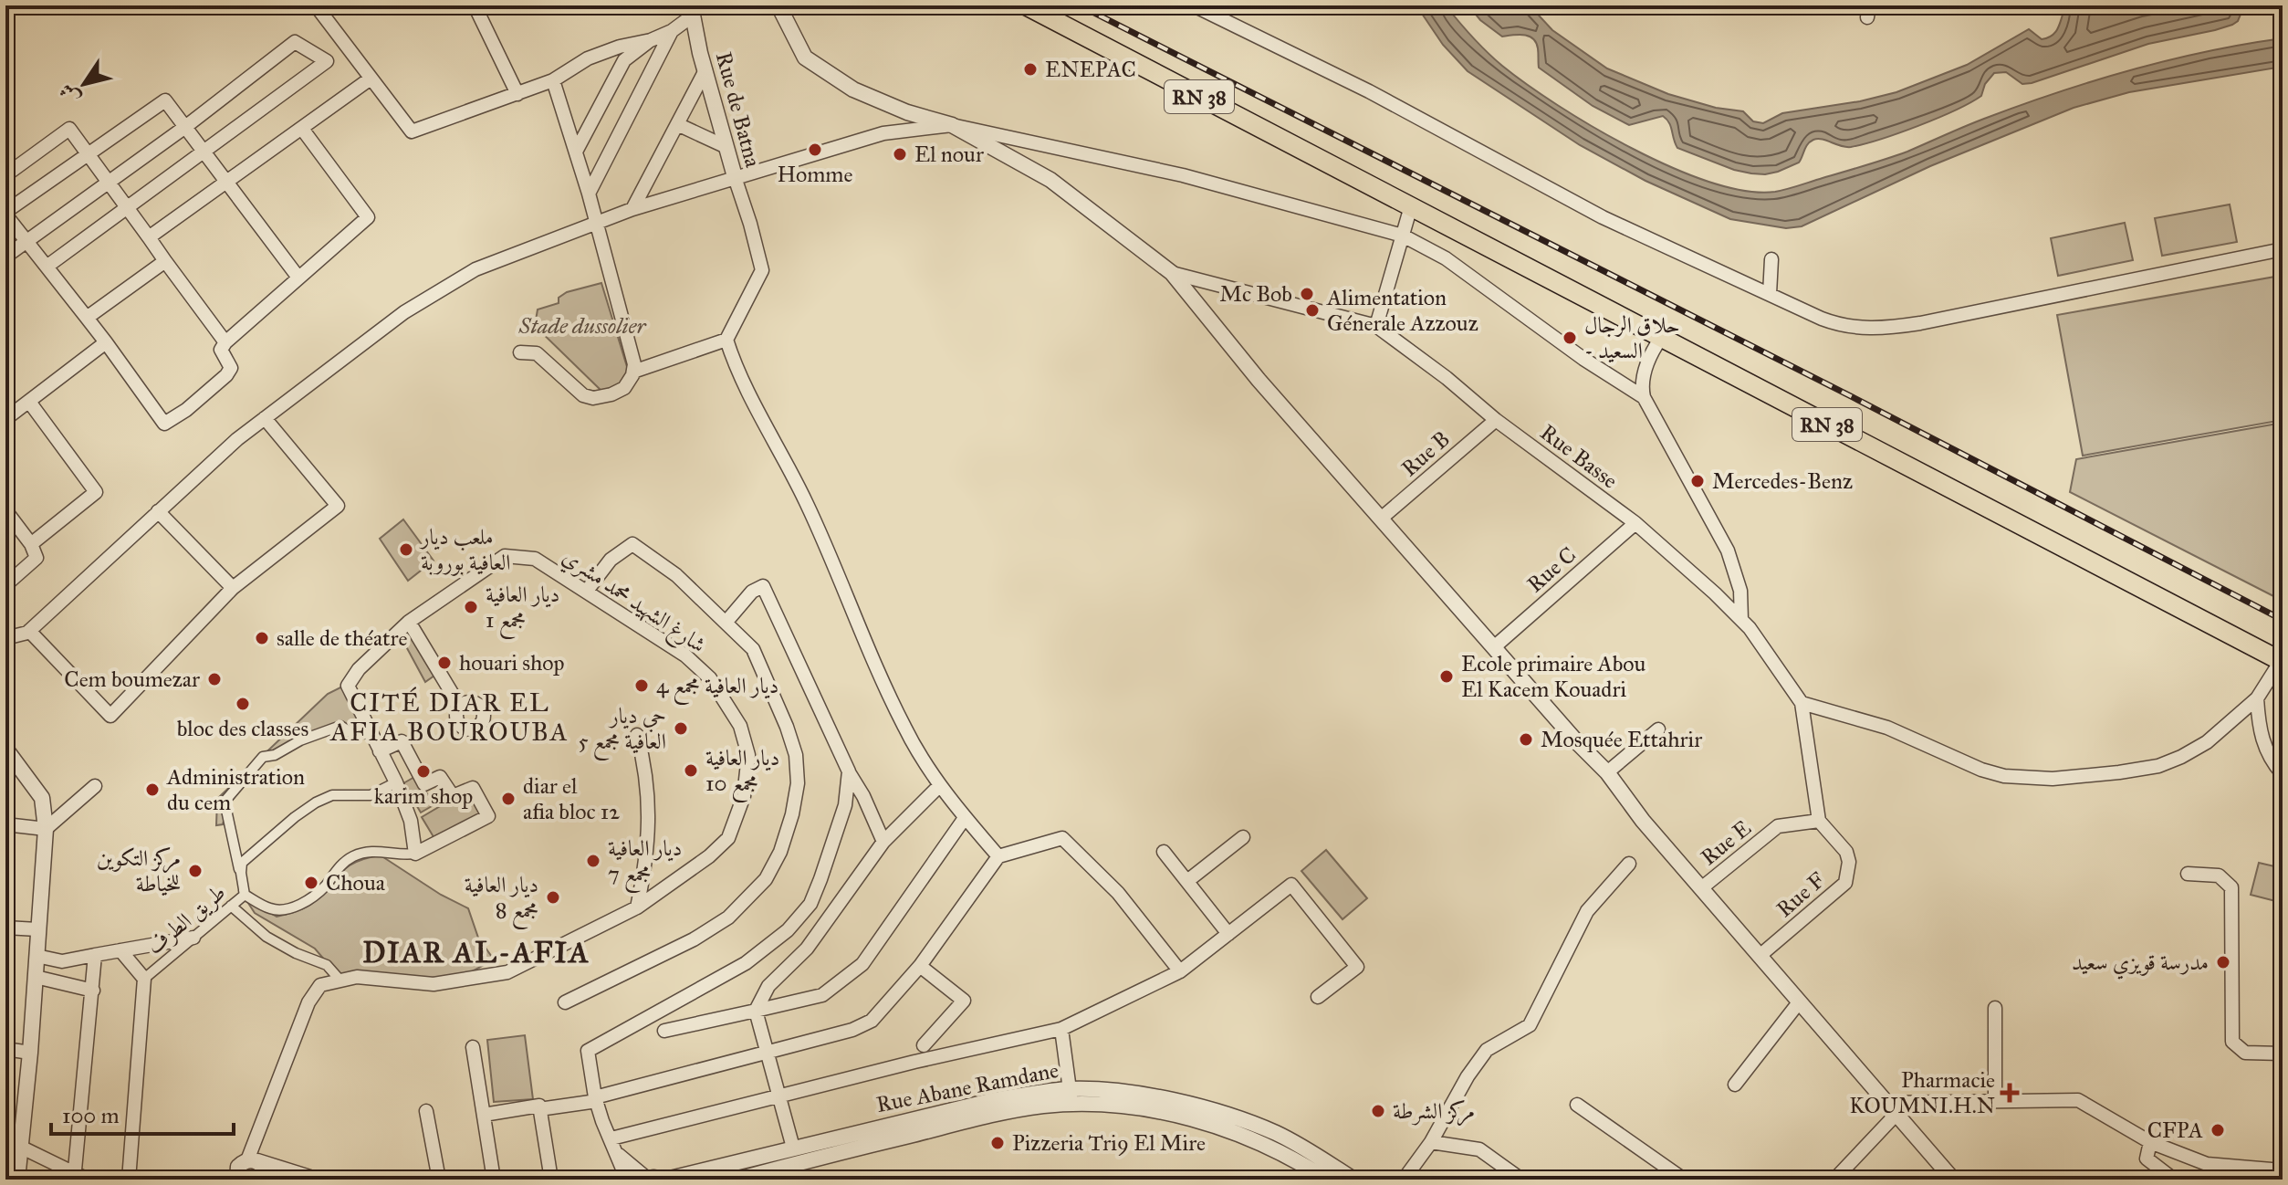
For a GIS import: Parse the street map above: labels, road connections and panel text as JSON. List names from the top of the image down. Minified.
{"streets":{"main road":["RN 38"],"street":["Rue de Batna","Rue B","Rue Basse","Rue C","شارغ الشهيد محمد مشري","Rue E","Rue F","طريق الطرف","Rue Abane Ramdane"]},"crossings":[["Rue B","Rue Basse"],["Rue Basse","Rue C"],["Rue Basse","Rue E"],["Rue Basse","Rue F"],["شارغ الشهيد محمد مشري","طريق الطرف"],["Rue E","Rue F"]],"districts":["CITÉ DIAR EL AFIA BOUROUBA","DIAR AL-AFIA"],"parks":["Stade dussolier"],"places":{"other":["ENEPAC","Homme","El nour","Mc Bob","Alimentation Génerale Azzouz","حلاق الرجال - السعيد","Mercedes-Benz","ملعب ديار العافية بوروبة","ديار العافية مجمع 1","salle de théatre","houari shop","Ecole primaire Abou El Kacem Kouadri","Cem boumezar","ديار العافية مجمع 4","bloc des classes","حي ديار العافية مجمع 5","Mosquée Ettahrir","ديار العافية مجمع 10","karim shop","Administration du cem","diar el afia bloc 12","ديار العافية مجمع 7","مركز التكوين للخياطة","Choua","ديار العافية مجمع 8","مدرسة قويزي سعيد","مركز الشرطة","CFPA","Pizzeria Tri9 El Mire"],"health":["Pharmacie KOUMNI.H.N"]},"scale_bar":"100 m","north":"bottom left"}
